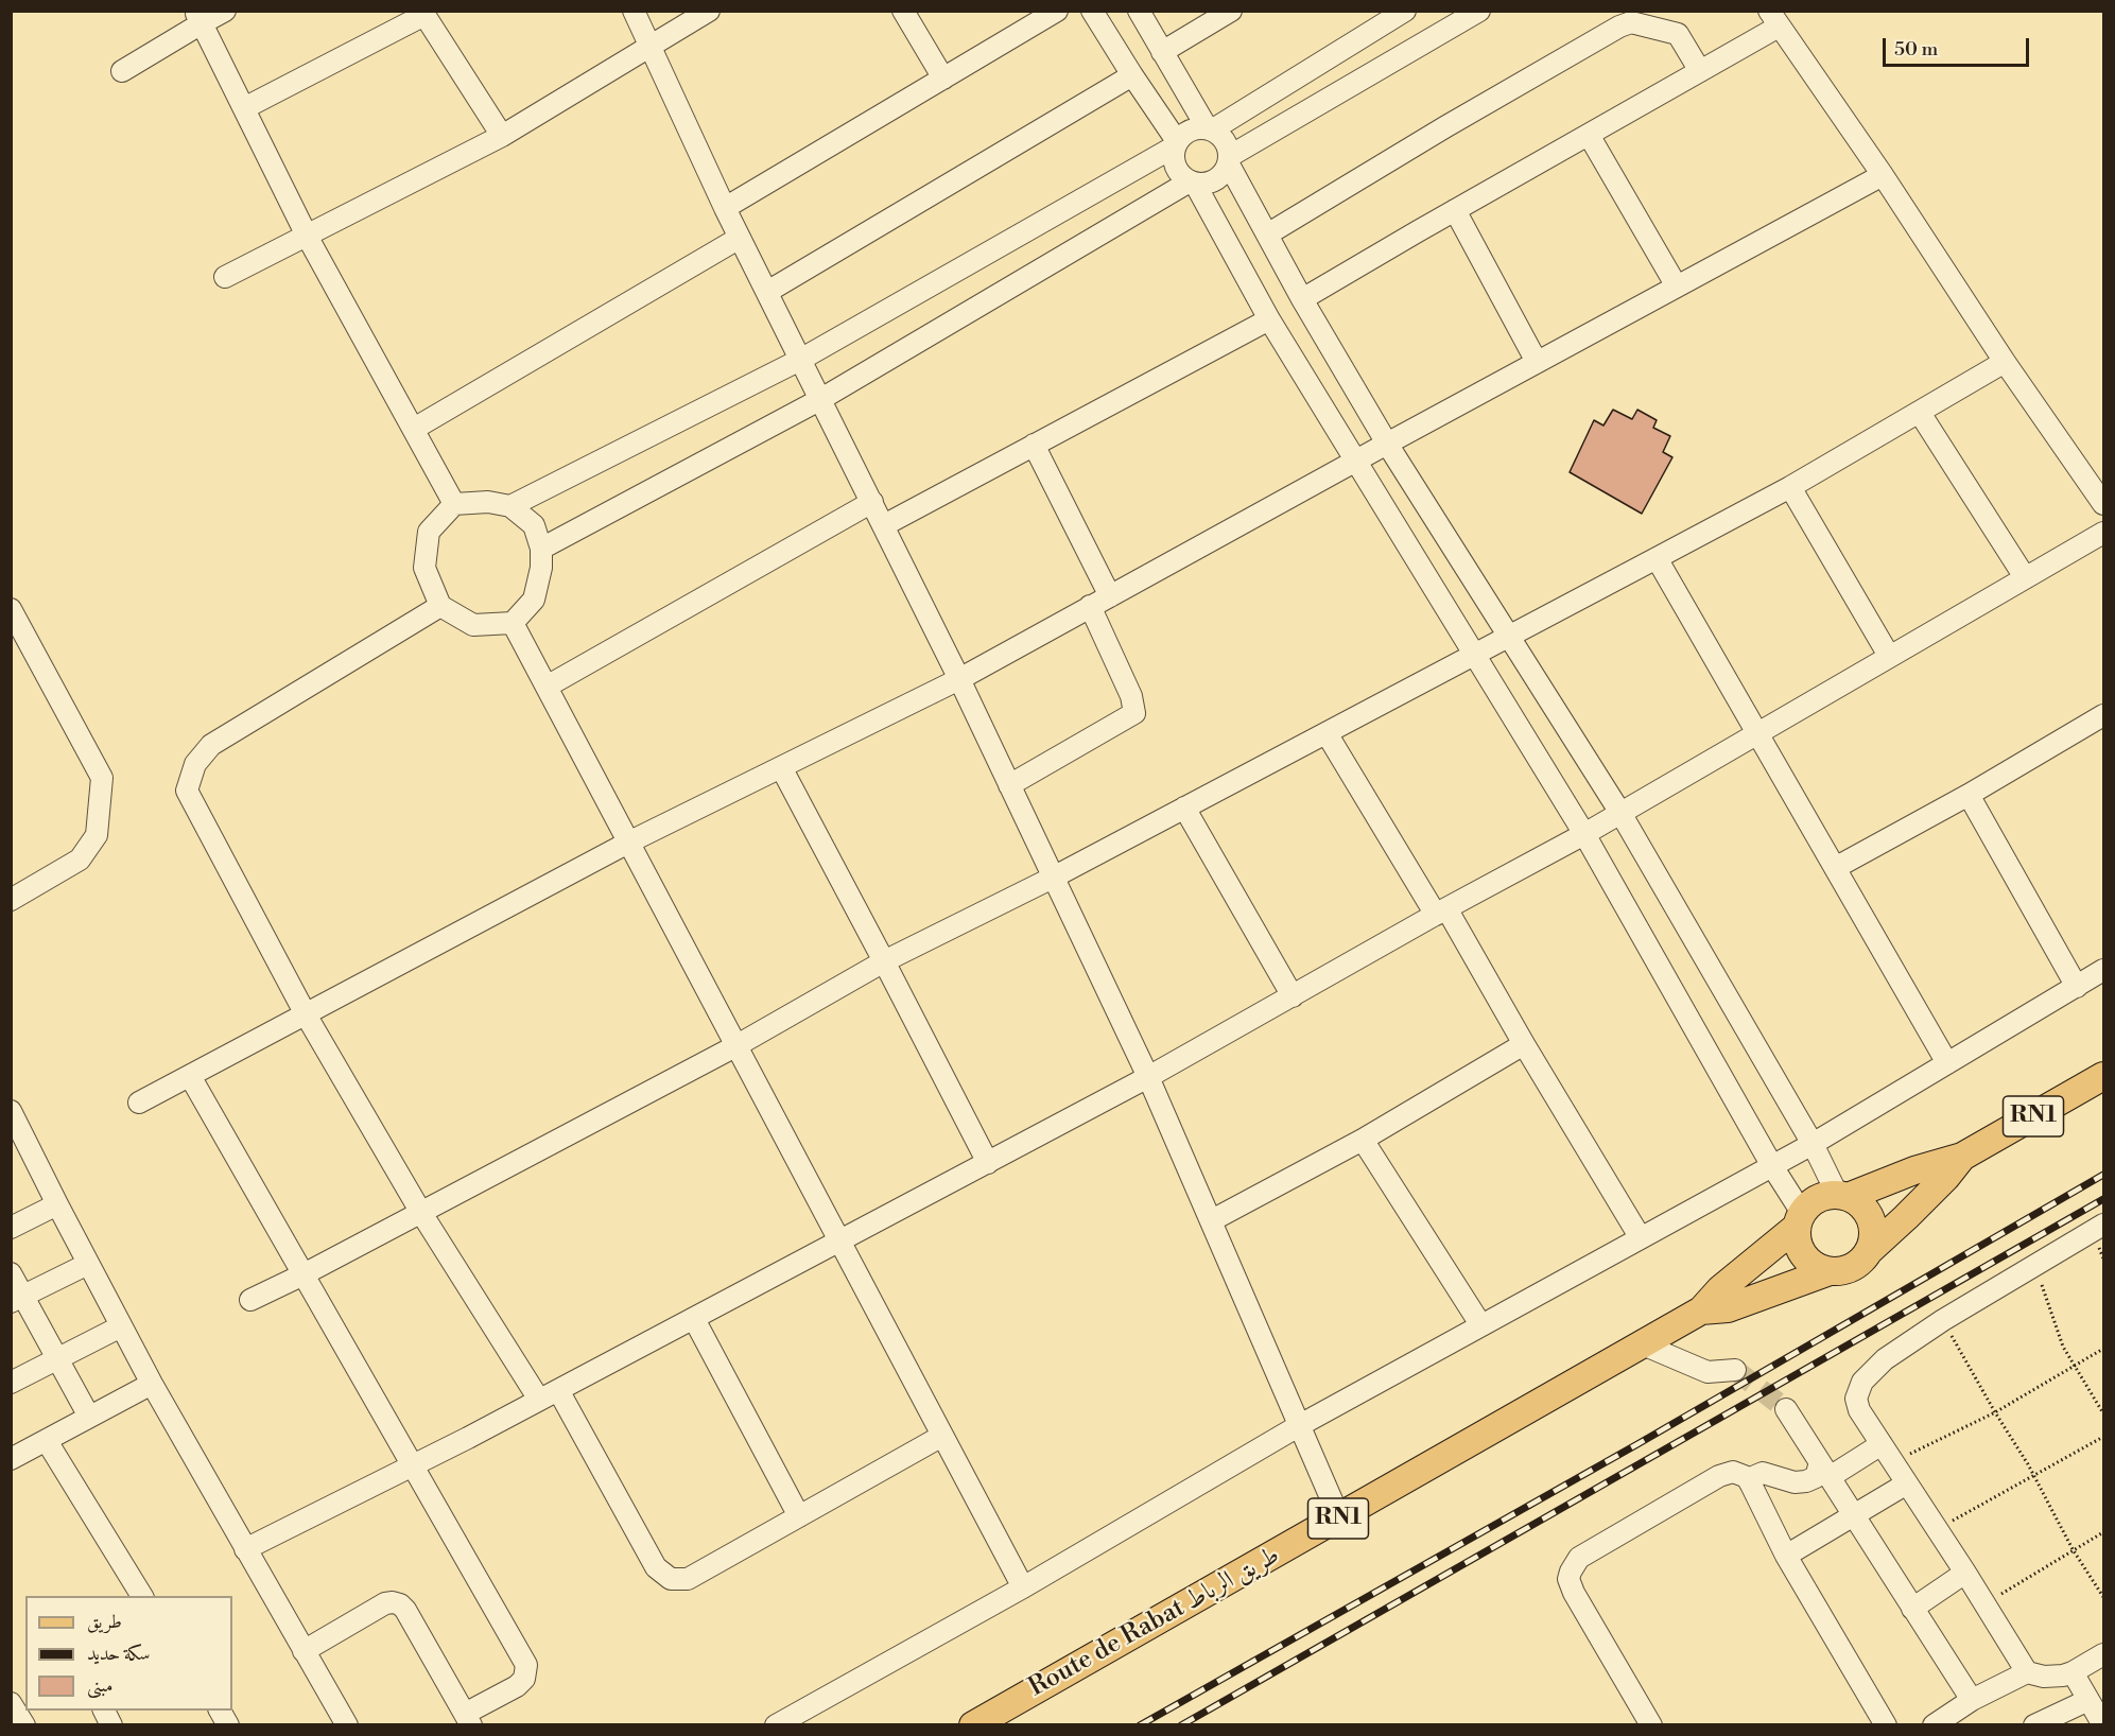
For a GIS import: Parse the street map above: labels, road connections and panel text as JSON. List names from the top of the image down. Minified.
{"streets":{"main road":["RN1","Route de Rabat طريق الرباط"]},"crossings":[["RN1","Route de Rabat طريق الرباط"]],"legend":["طريق","سكة حديد","مبنى"],"scale_bar":"50 m"}
